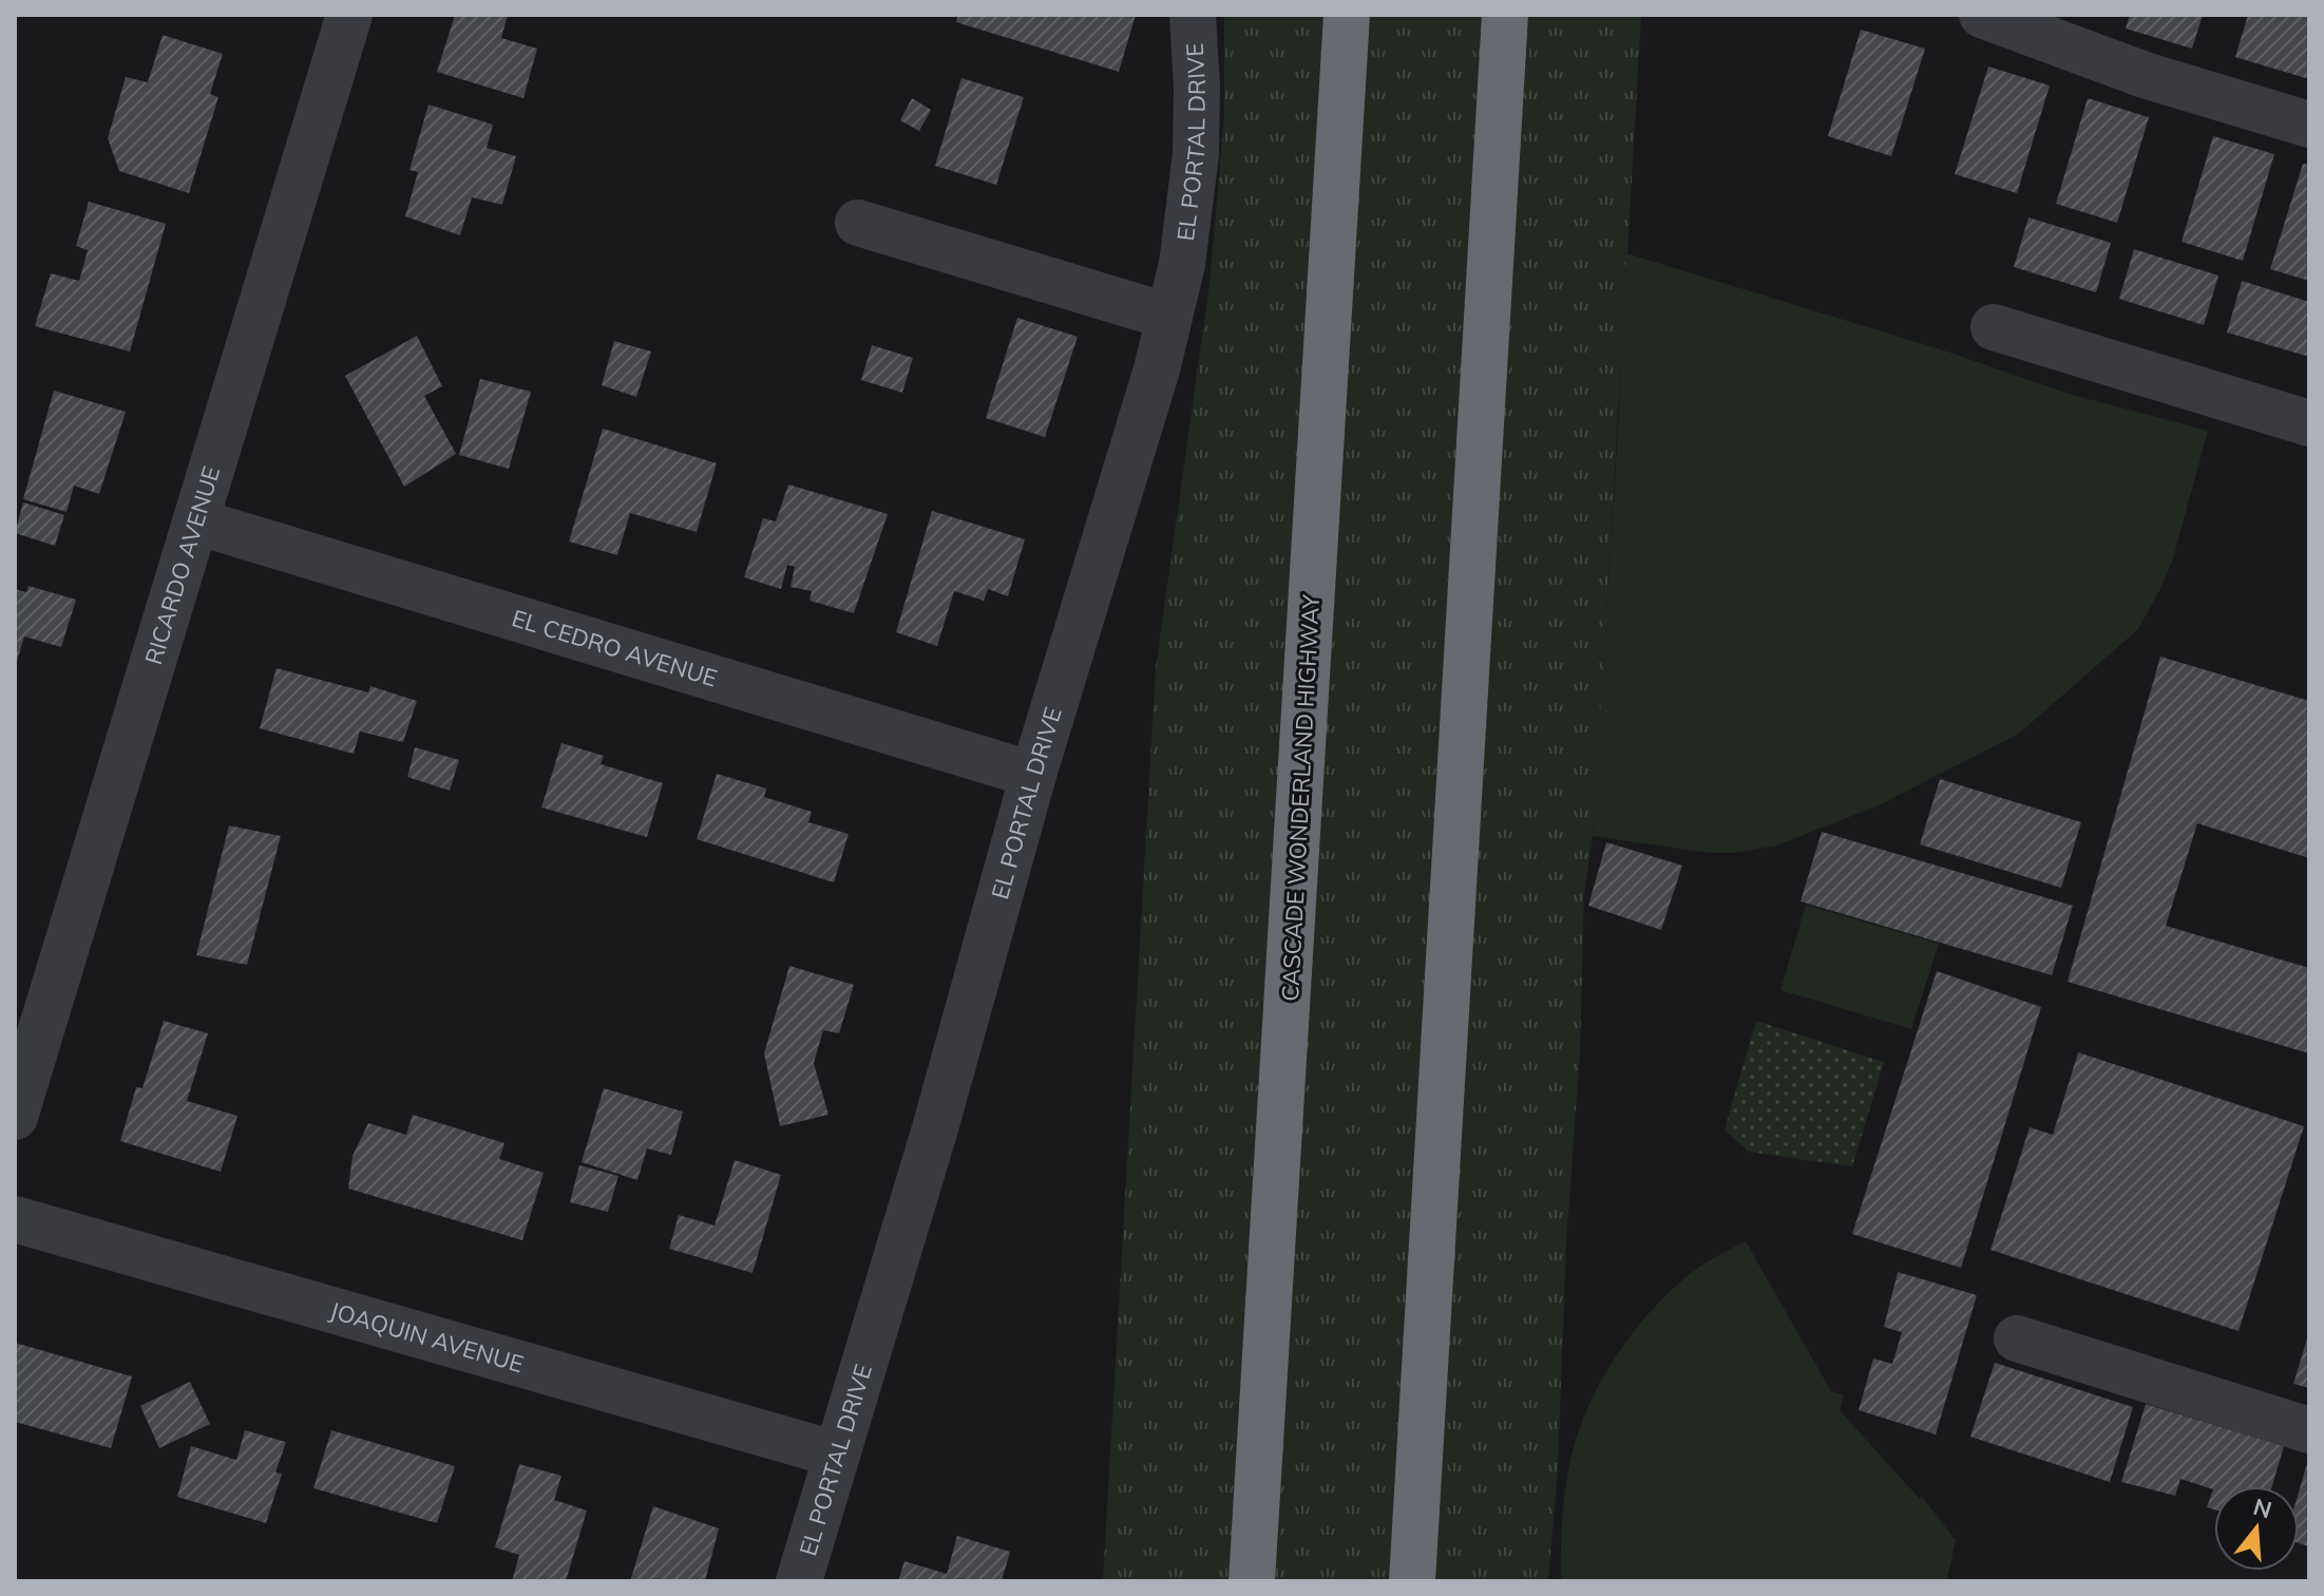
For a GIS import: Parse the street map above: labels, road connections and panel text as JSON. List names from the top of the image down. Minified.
{"streets":{"highway":["CASCADE WONDERLAND HIGHWAY"],"street":["EL PORTAL DRIVE","RICARDO AVENUE","EL CEDRO AVENUE","JOAQUIN AVENUE"]},"crossings":[["EL PORTAL DRIVE","EL CEDRO AVENUE"],["EL PORTAL DRIVE","JOAQUIN AVENUE"],["RICARDO AVENUE","EL CEDRO AVENUE"]],"north":"top"}
